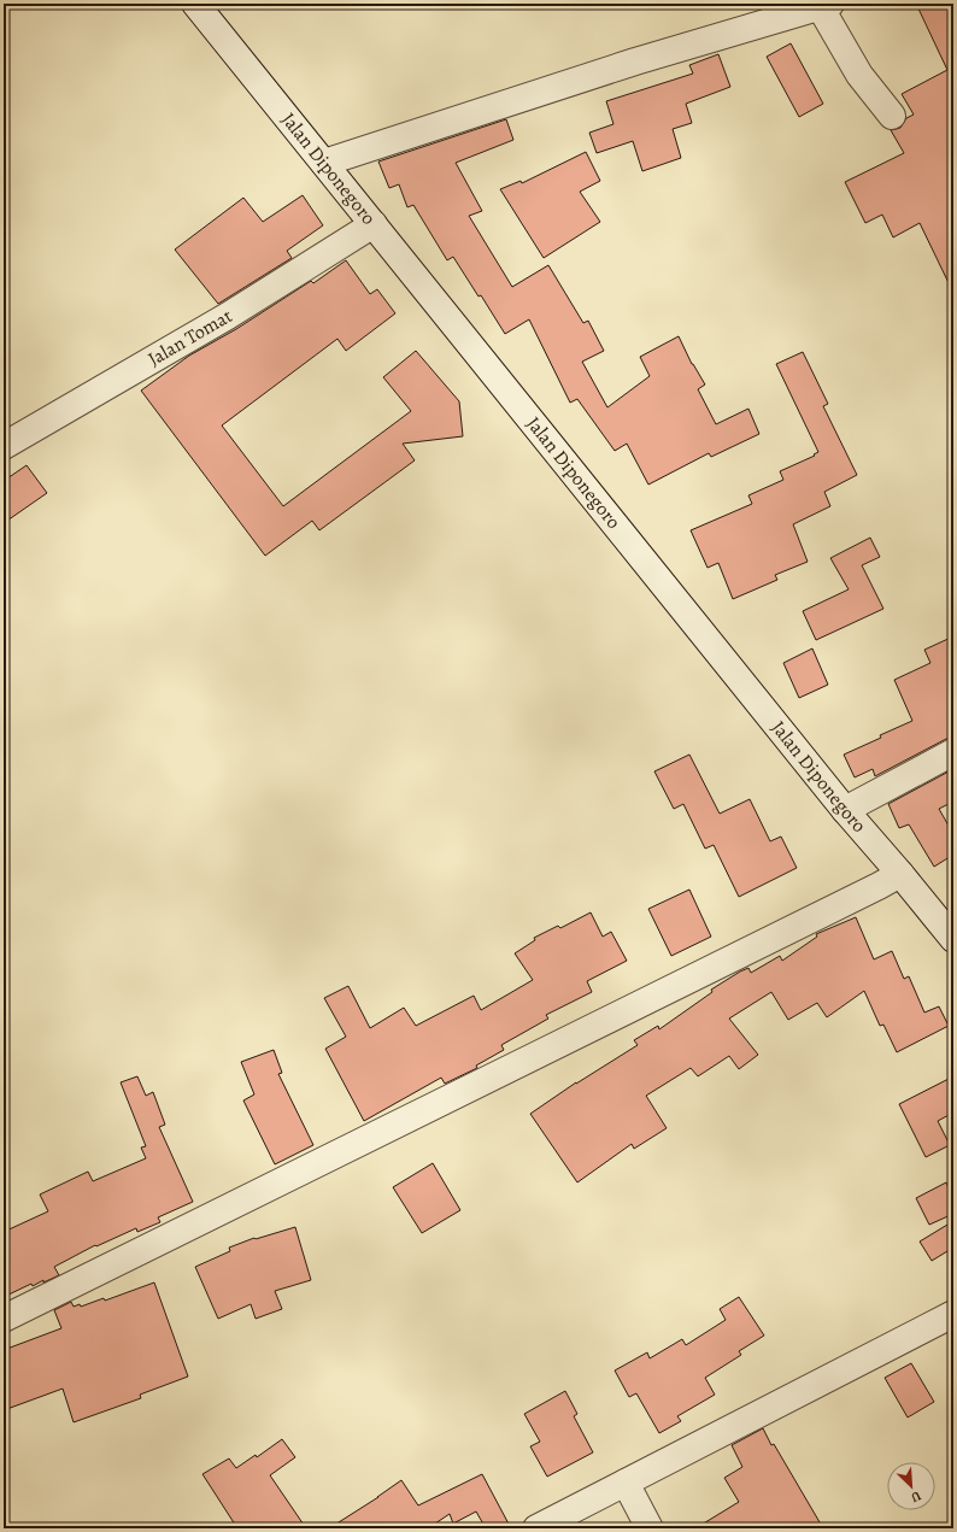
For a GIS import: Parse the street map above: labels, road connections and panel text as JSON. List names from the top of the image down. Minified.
{"streets":{"street":["Jalan Diponegoro","Jalan Tomat"]},"crossings":[["Jalan Diponegoro","Jalan Tomat"]],"north":"bottom right"}
